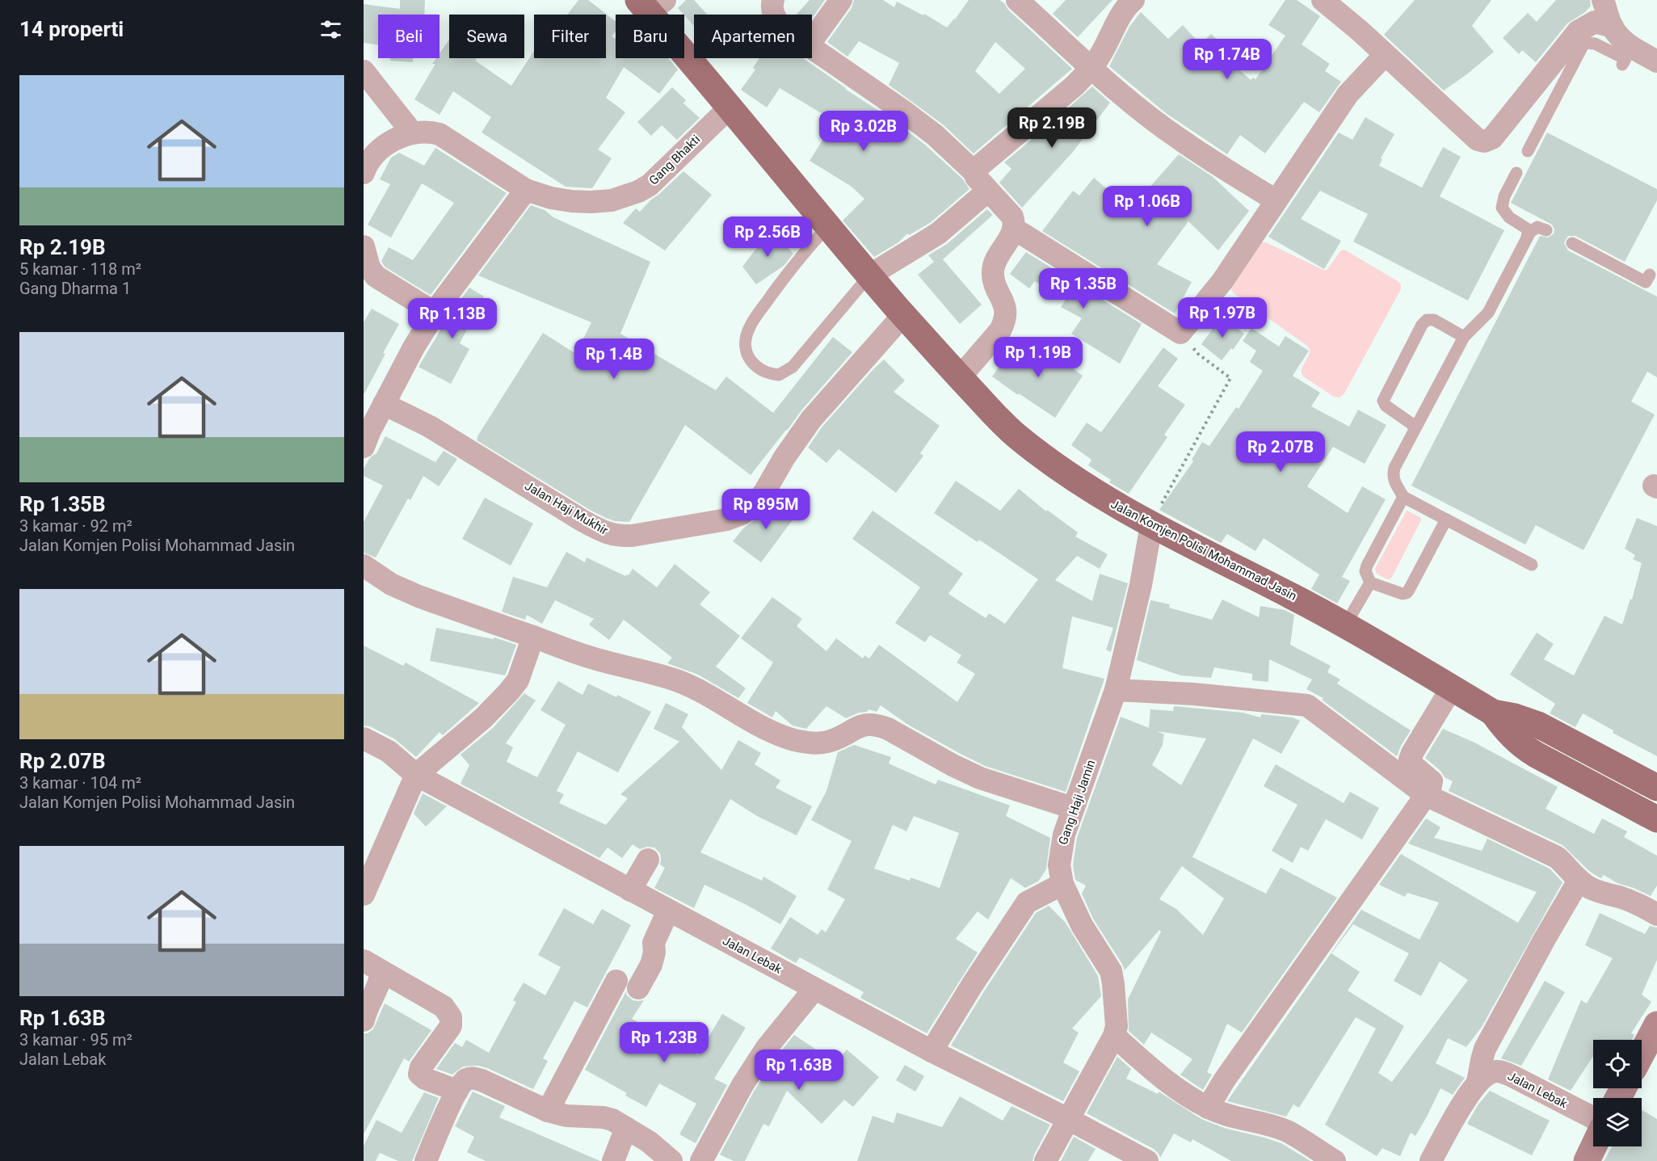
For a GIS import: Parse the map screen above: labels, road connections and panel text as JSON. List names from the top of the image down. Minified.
{"streets":{"main road":["Jalan Komjen Polisi Mohammad Jasin"],"street":["Gang Bhakti","Jalan Haji Mukhir","Gang Haji Jamin","Jalan Lebak"]},"crossings":[["Gang Bhakti","Jalan Komjen Polisi Mohammad Jasin"],["Jalan Haji Mukhir","Jalan Komjen Polisi Mohammad Jasin"],["Jalan Komjen Polisi Mohammad Jasin","Gang Haji Jamin"],["Gang Haji Jamin","Jalan Lebak"]],"page":{"heading":"14 properti","chip":["Beli","Sewa","Filter","Baru","Apartemen"],"price":["Rp 1.74B","Rp 2.19B","Rp 3.02B","Rp 1.06B","Rp 2.56B","Rp 1.35B","Rp 1.97B","Rp 1.13B","Rp 1.19B","Rp 1.4B","Rp 2.07B","Rp 895M","Rp 1.23B","Rp 1.63B"],"list":[{"name":"Rp 2.19B","note":"5 kamar · 118 m² · Gang Dharma 1"},{"name":"Rp 1.35B","note":"3 kamar · 92 m² · Jalan Komjen Polisi Mohammad Jasin"},{"name":"Rp 2.07B","note":"3 kamar · 104 m² · Jalan Komjen Polisi Mohammad Jasin"},{"name":"Rp 1.63B","note":"3 kamar · 95 m² · Jalan Lebak"}]}}
